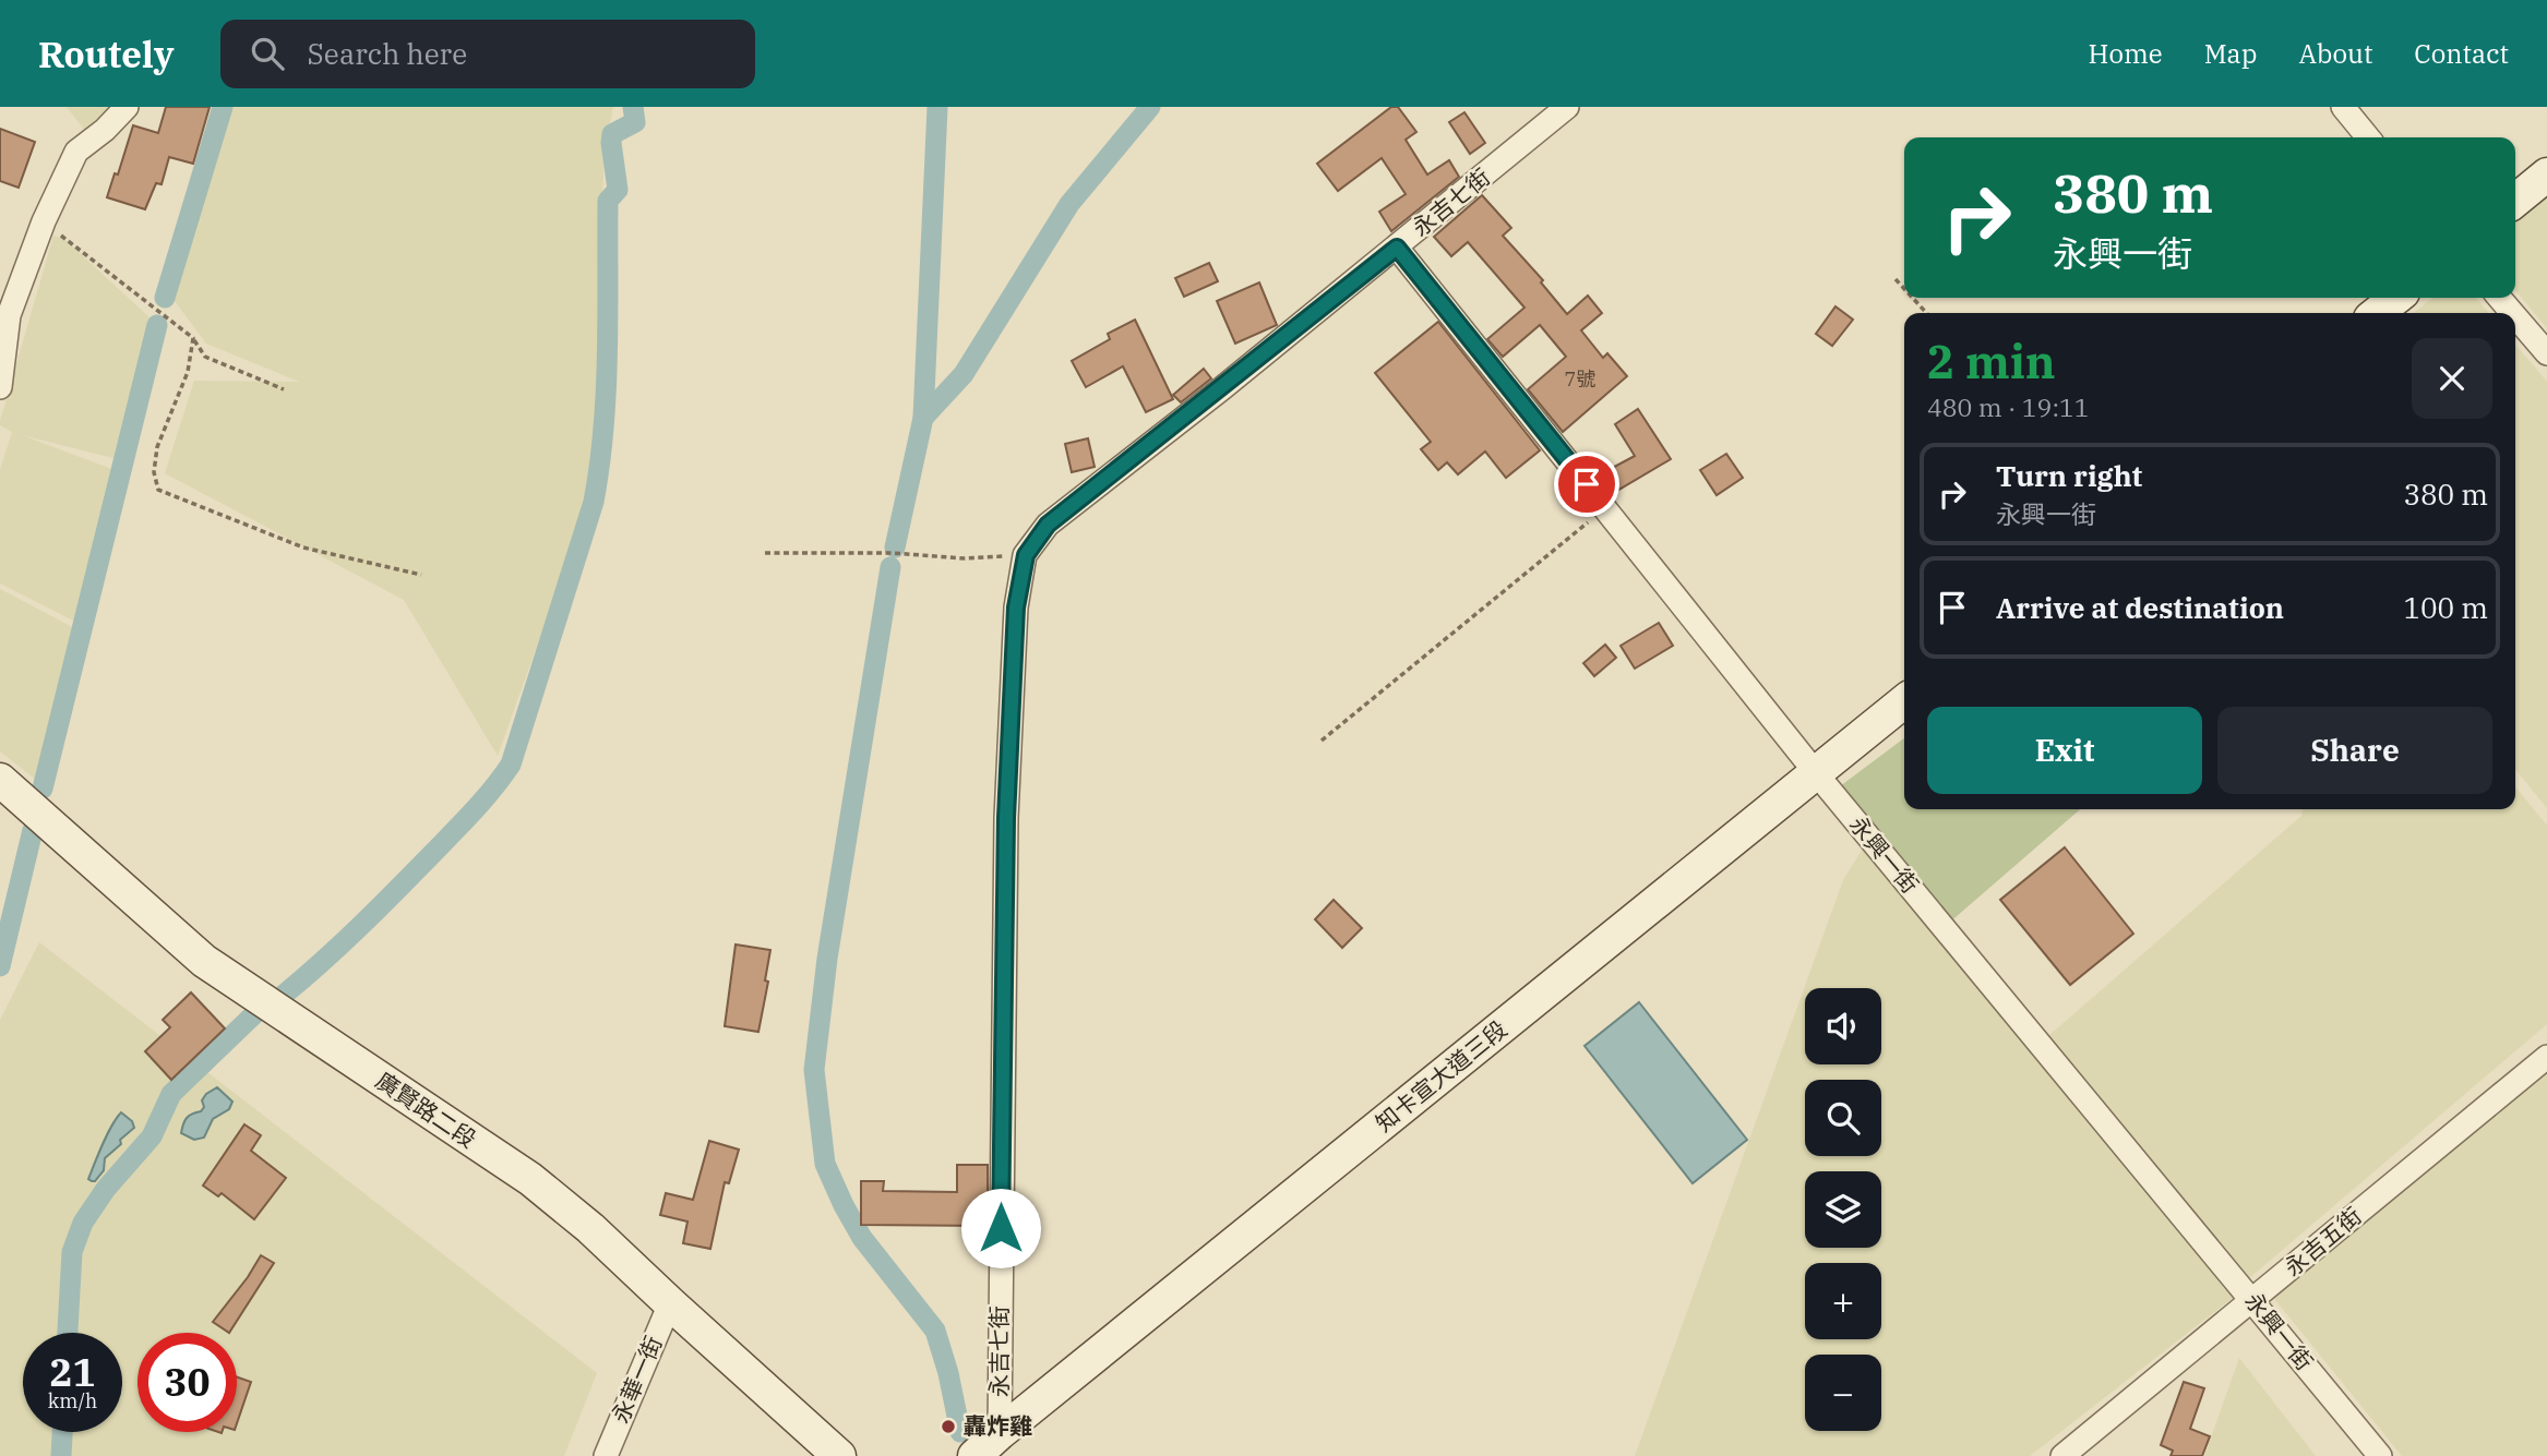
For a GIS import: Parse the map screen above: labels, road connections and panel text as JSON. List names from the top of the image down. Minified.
{"streets":{"street":["永吉七街","永興一街","知卡宣大道三段","廣賢路二段","永吉五街","永華一街"]},"crossings":[["永吉七街","永興一街"],["永吉七街","知卡宣大道三段"],["永興一街","知卡宣大道三段"],["永興一街","永吉五街"],["廣賢路二段","永華一街"]],"places":["轟炸雞"],"house_numbers":["7號"],"page":{"header":"Routely","search":"Search here","nav":["Home","Map","About","Contact"],"turn":["380 m","永興一街"],"heading":["2 min","480 m · 19:11"],"list":[{"name":"Turn right","note":"永興一街","value":"380 m"},{"name":"Arrive at destination","value":"100 m"}],"buttons":["Exit","Share"],"map_buttons":["+","−"],"speed":"21 km/h","limit":"30"}}
